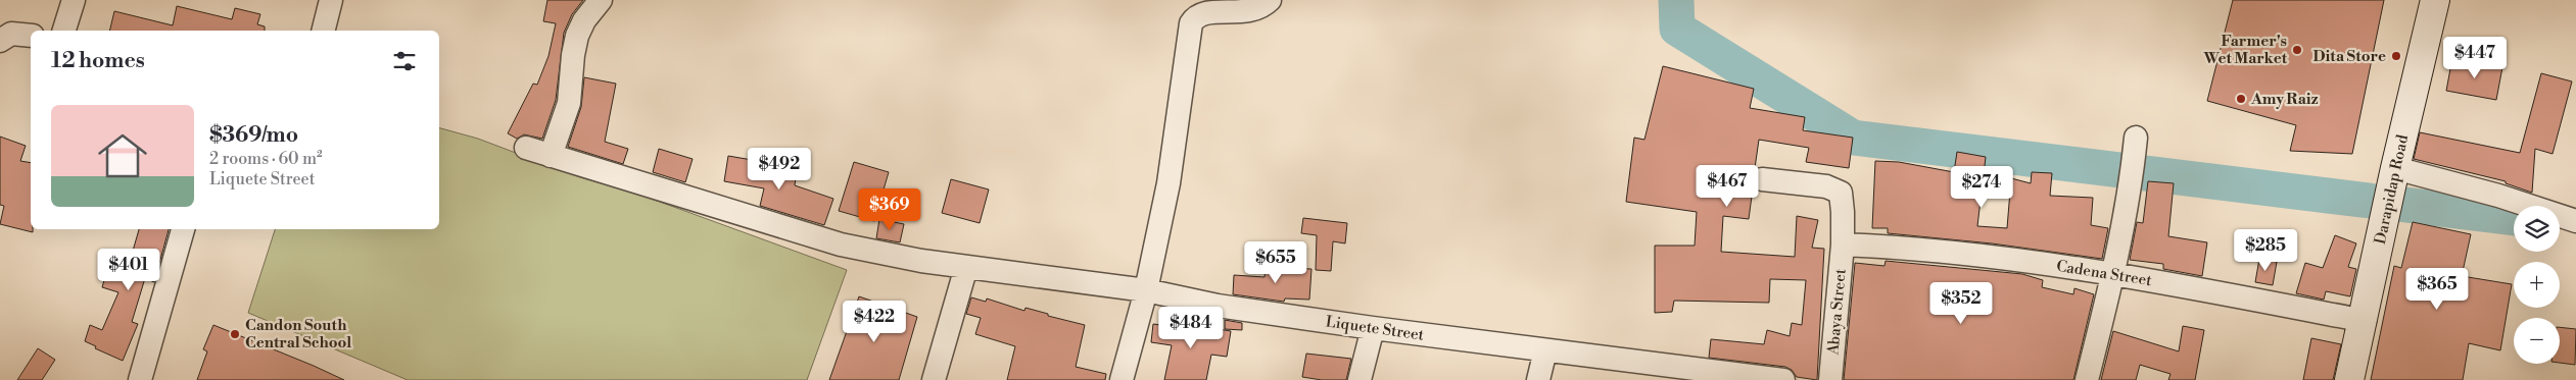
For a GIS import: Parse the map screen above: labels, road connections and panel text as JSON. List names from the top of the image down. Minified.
{"streets":{"street":["Darapidap Road","Cadena Street","Abaya Street","Liquete Street"]},"crossings":[["Darapidap Road","Cadena Street"],["Cadena Street","Abaya Street"]],"places":["Farmer's Wet Market","Dita Store","Amy Raiz","Candon South Central School"],"page":{"heading":"12 homes","price":["$447","$492","$467","$274","$369","$285","$655","$401","$365","$352","$422","$484"],"list":[{"name":"$369/mo","note":"2 rooms · 60 m² · Liquete Street"}],"map_buttons":["+","−"]}}
